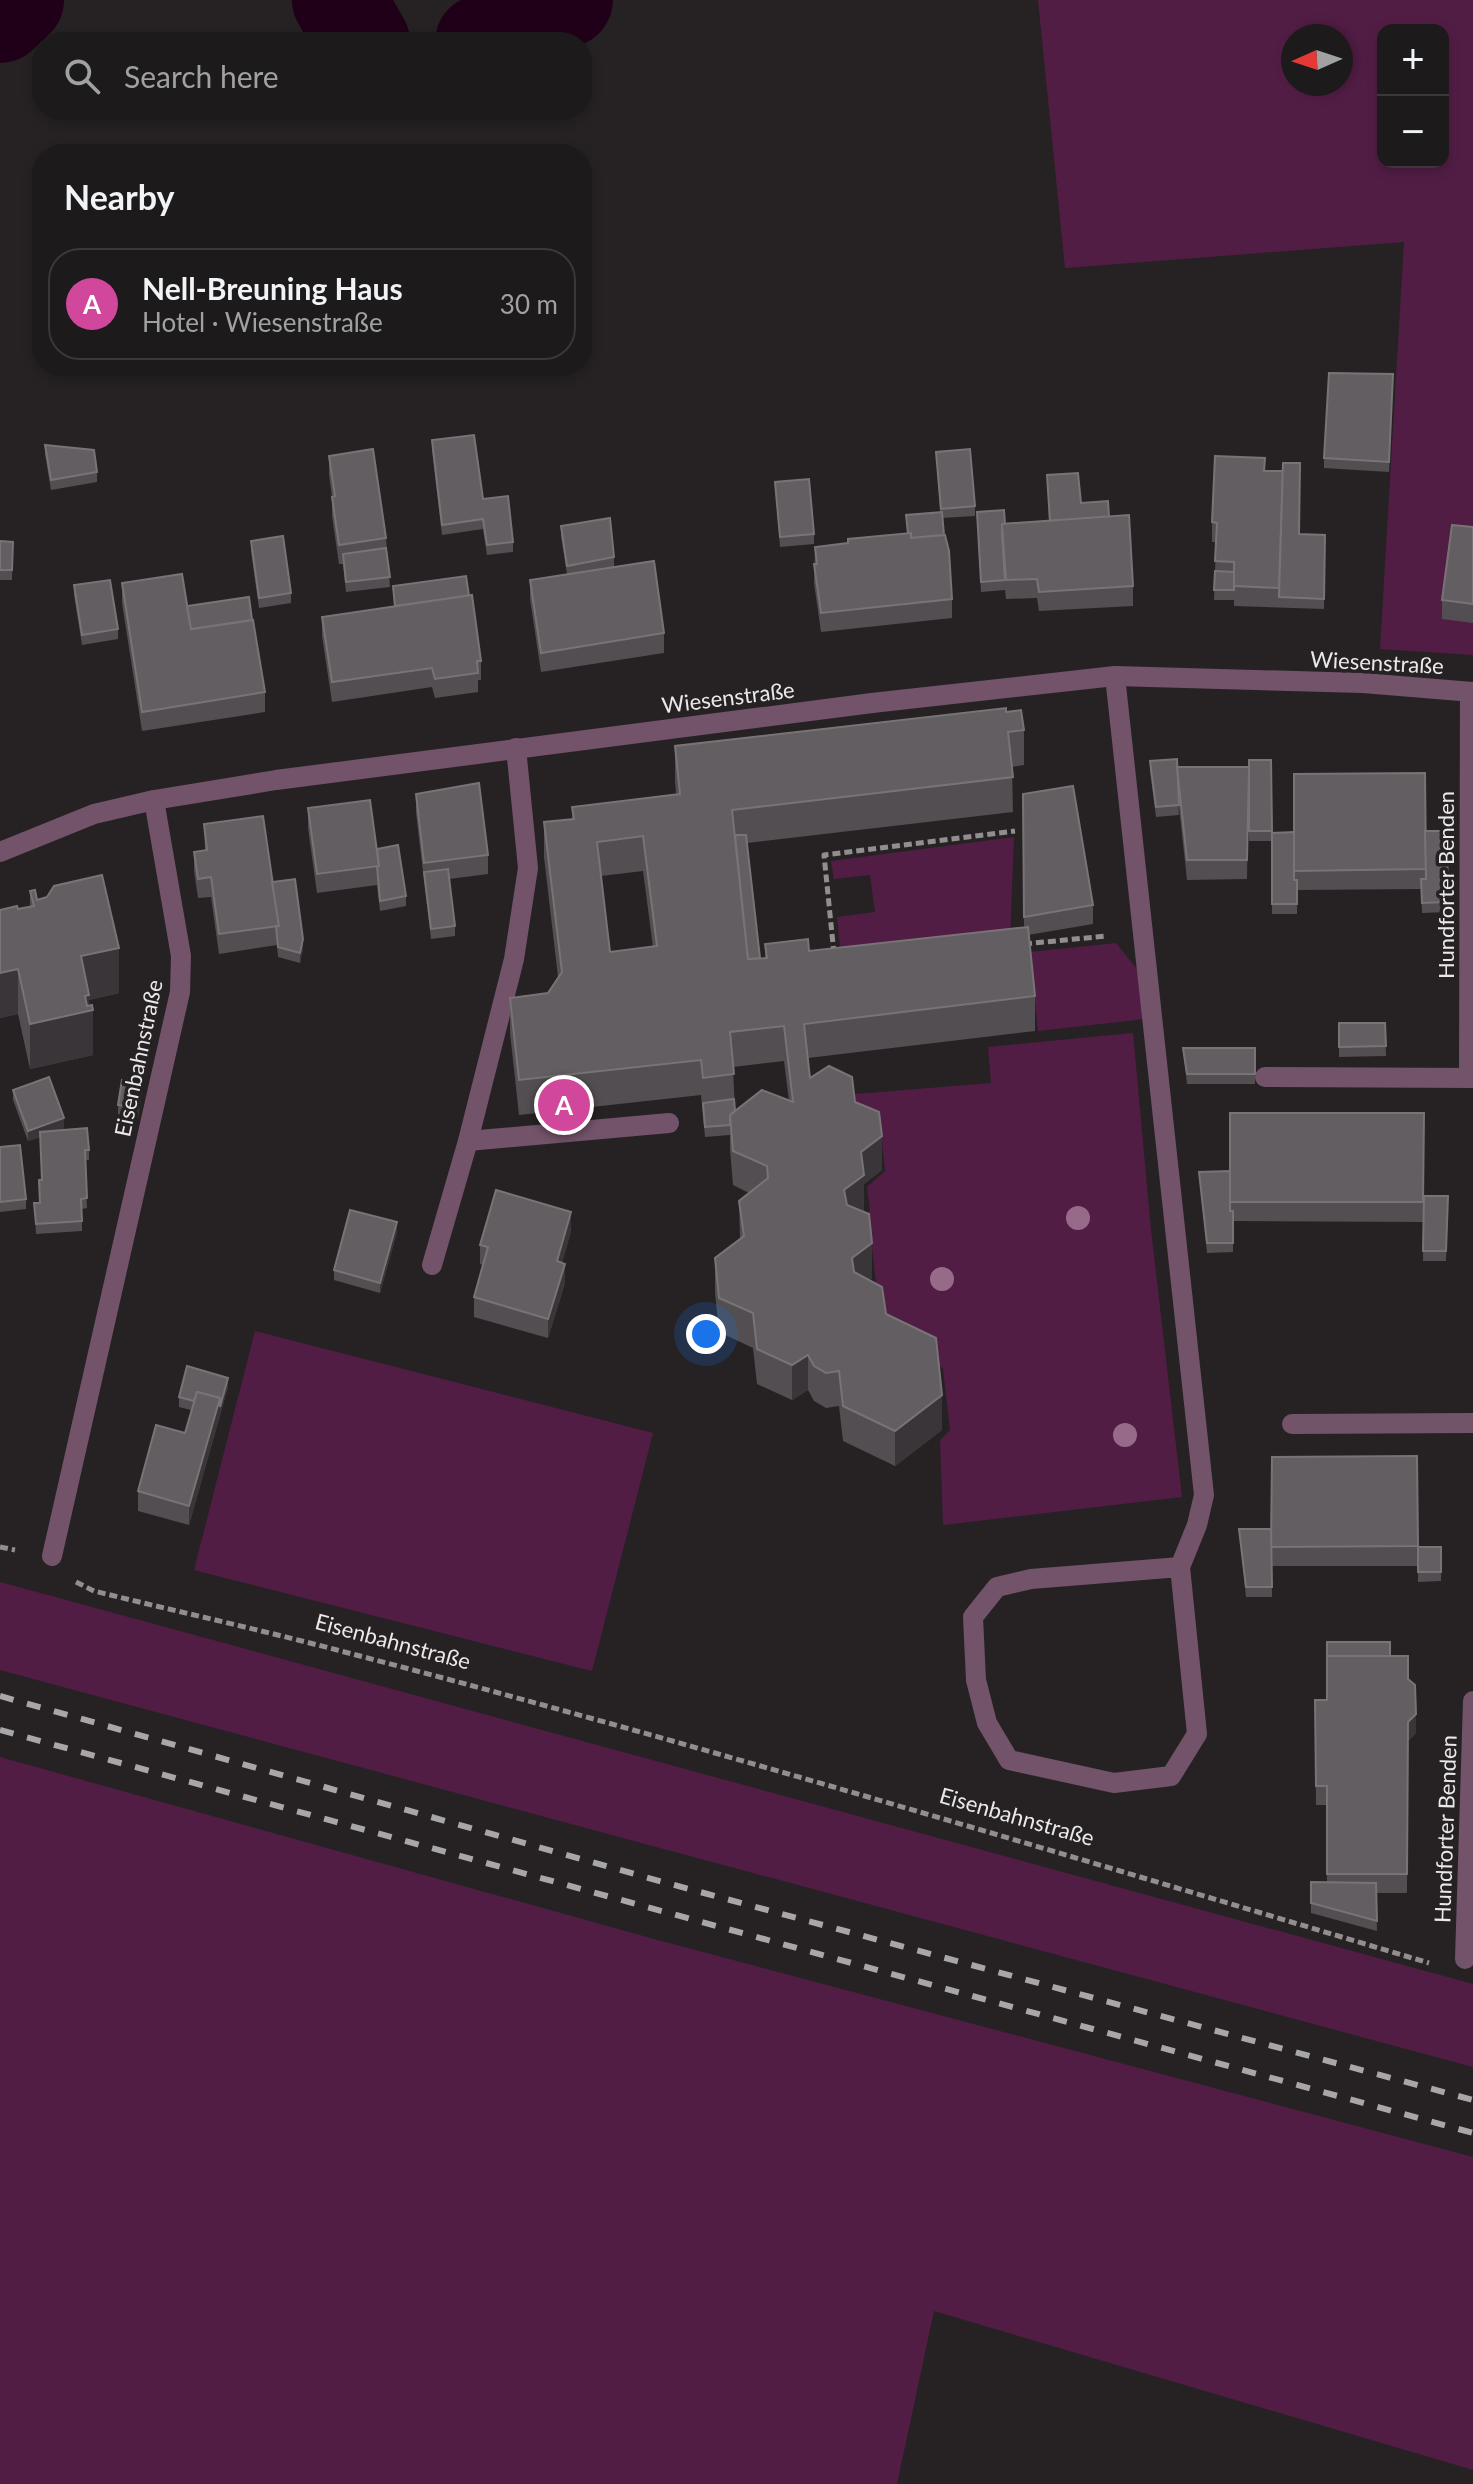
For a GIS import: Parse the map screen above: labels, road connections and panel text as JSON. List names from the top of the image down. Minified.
{"streets":{"street":["Wiesenstraße","Hundforter Benden","Eisenbahnstraße"]},"crossings":[["Wiesenstraße","Hundforter Benden"],["Wiesenstraße","Eisenbahnstraße"]],"north":"left","page":{"map_buttons":["+","−"],"search":"Search here","heading":"Nearby","list":[{"mark":"A","name":"Nell-Breuning Haus","note":"Hotel · Wiesenstraße","value":"30 m"}],"pins":"A"}}
